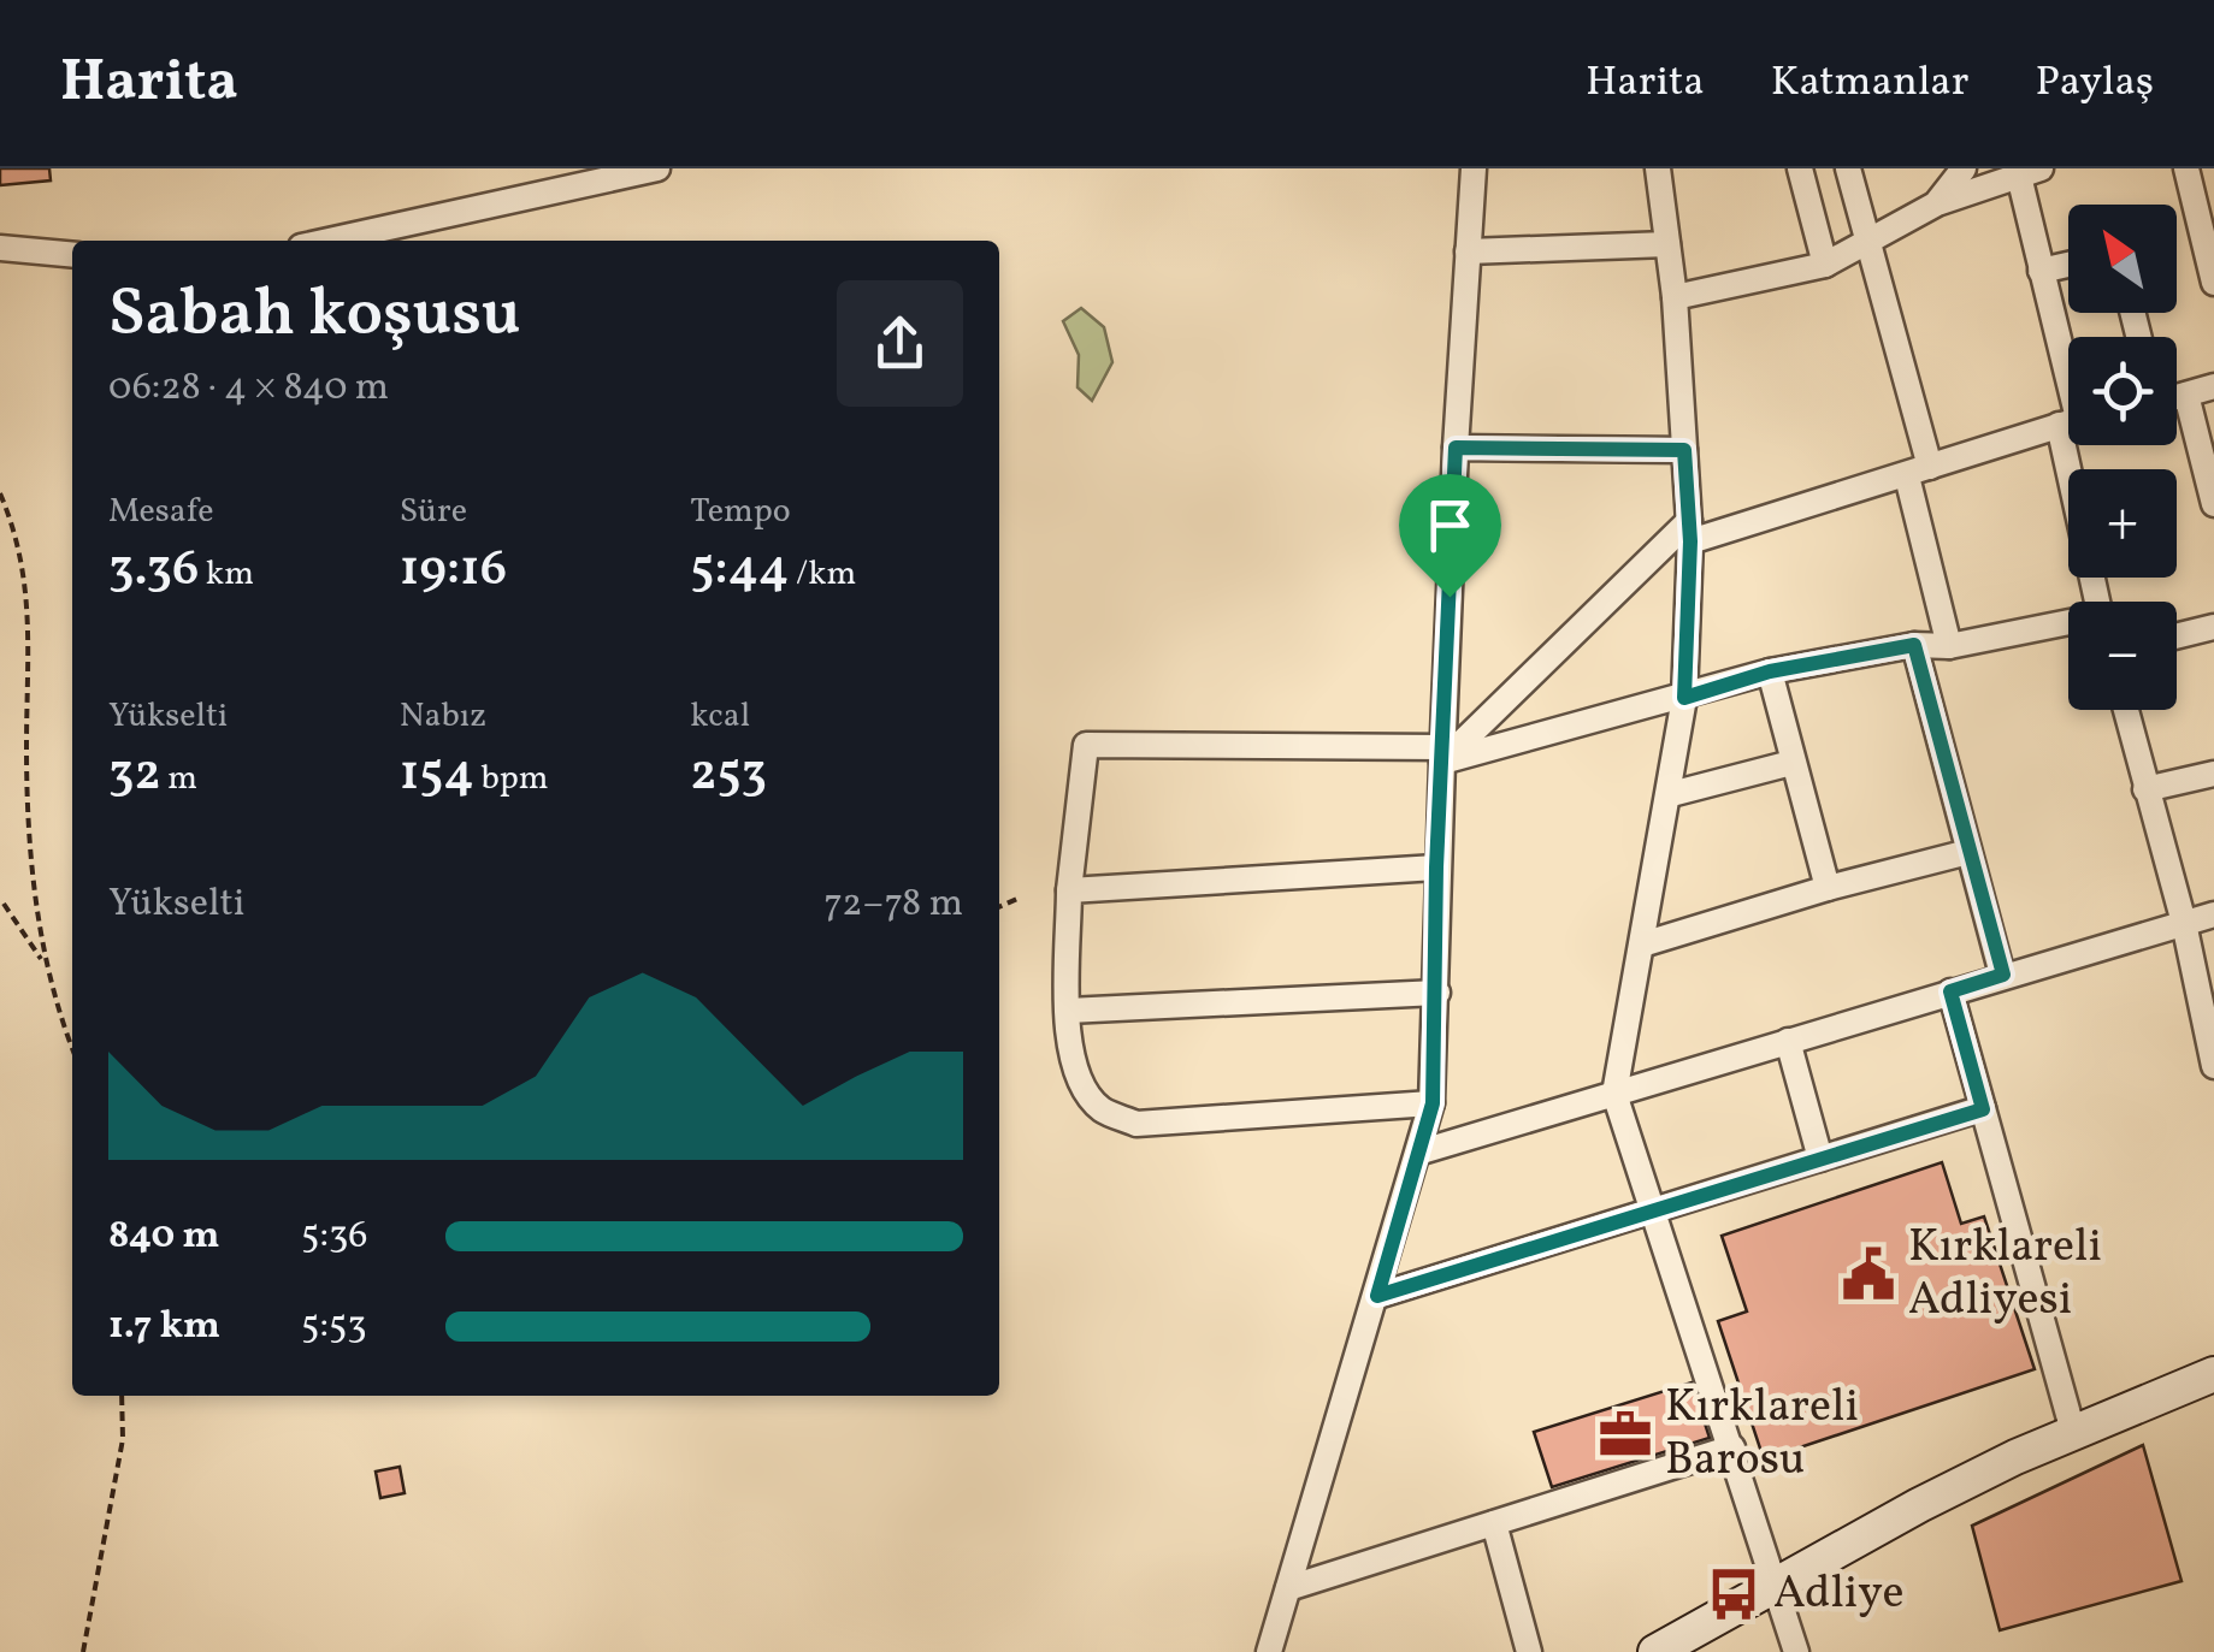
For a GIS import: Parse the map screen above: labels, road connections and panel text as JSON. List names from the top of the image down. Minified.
{"places":{"public building":["Kırklareli Adliyesi"],"office":["Kırklareli Barosu"],"bus stop":["Adliye"]},"north":"top left","page":{"header":"Harita","nav":["Harita","Katmanlar","Paylaş"],"map_buttons":["+","−"],"heading":["Sabah koşusu","06:28 · 4 × 840 m"],"stats":[["Mesafe","3.36 km"],["Süre","19:16"],["Tempo","5:44 /km"],["Yükselti","32 m"],["Nabız","154 bpm"],["kcal","253"]],"chart":["Yükselti","72–78 m"],"list":[{"name":"840 m","note":"5:36"},{"name":"1.7 km","note":"5:53"}]}}
